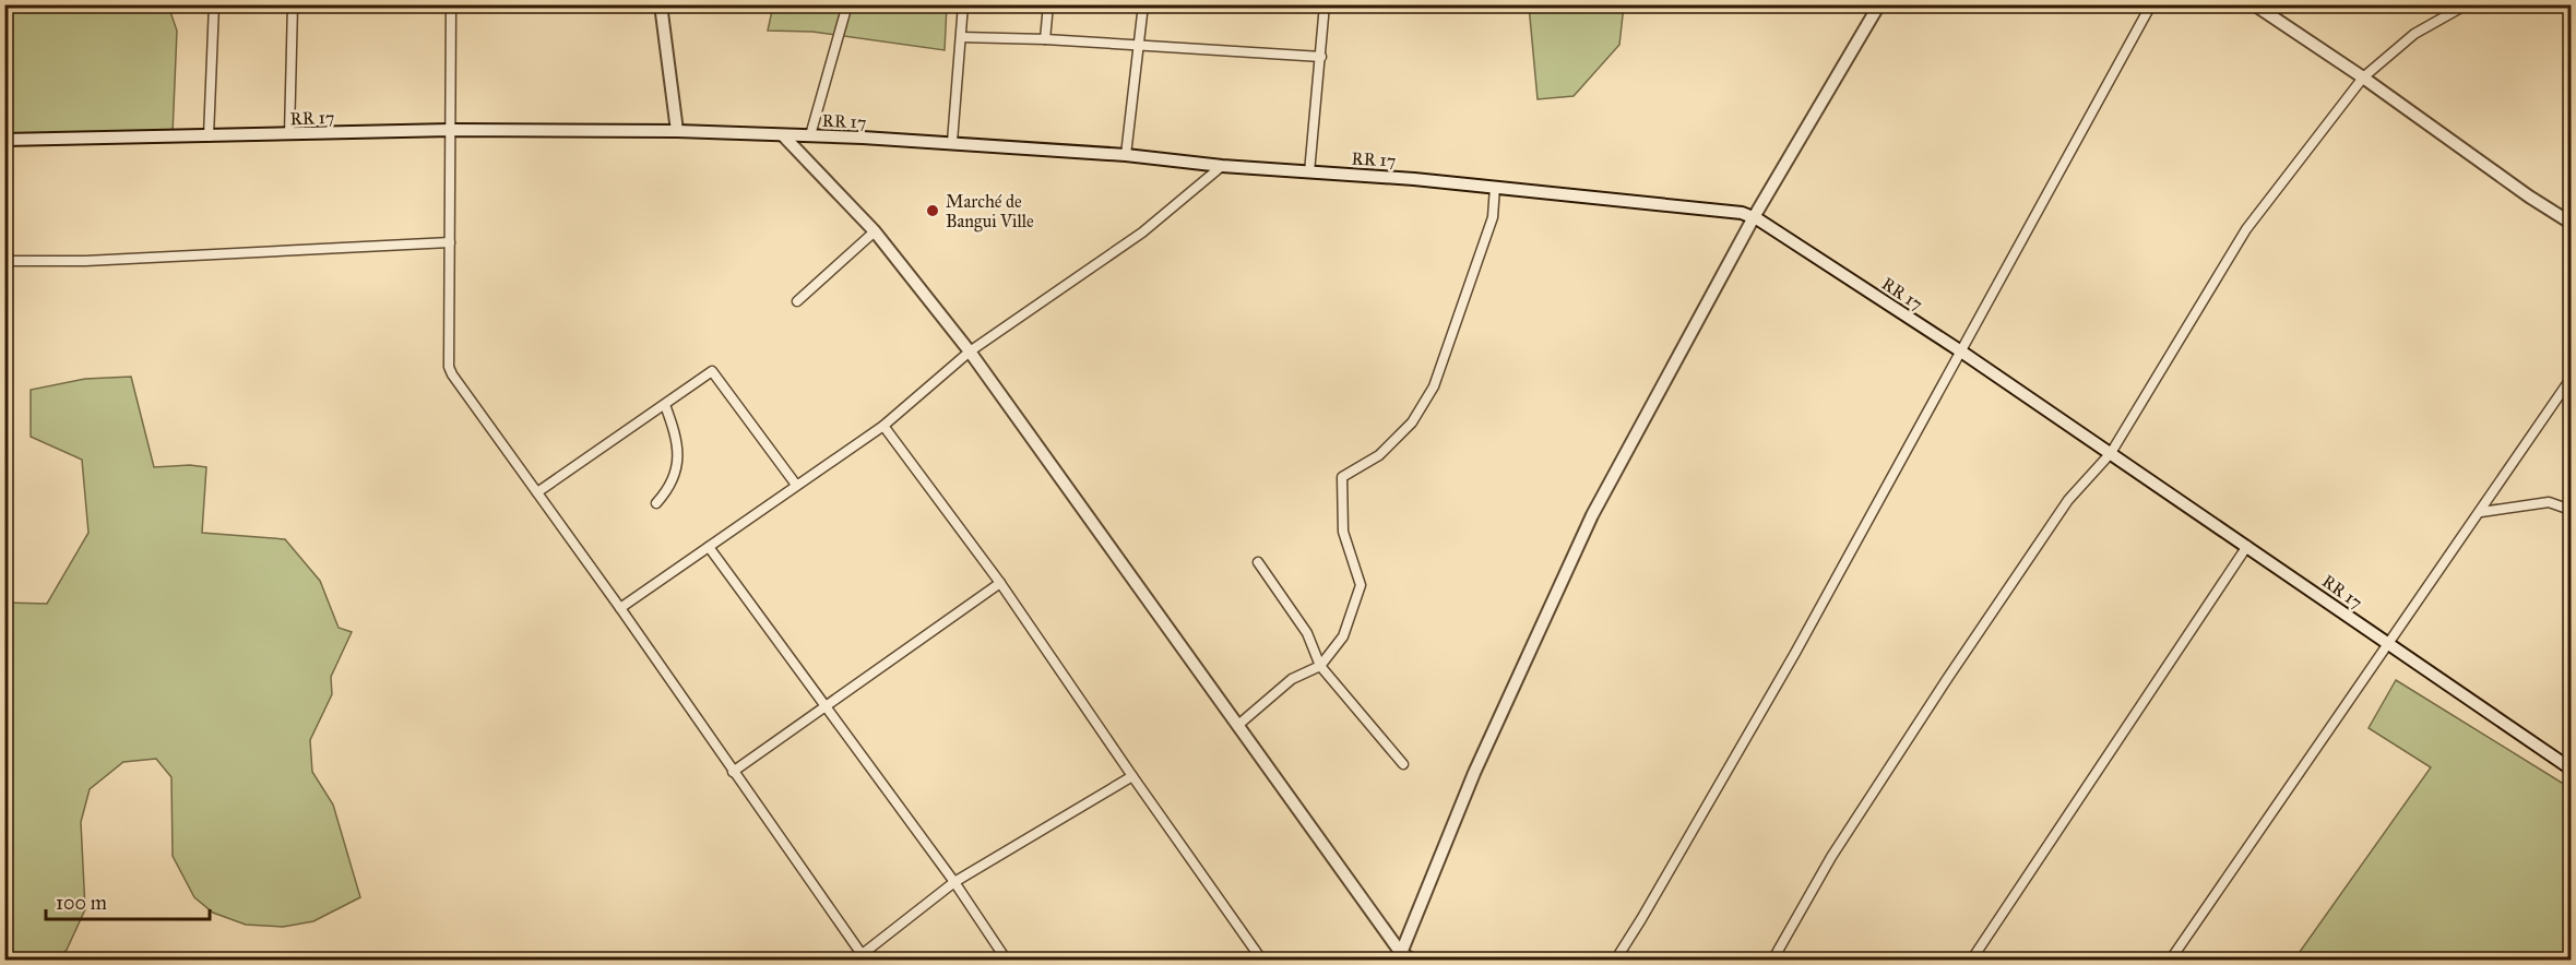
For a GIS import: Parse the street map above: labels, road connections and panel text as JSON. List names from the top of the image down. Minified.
{"streets":{"main road":["RR 17"]},"places":["Marché de Bangui Ville"],"scale_bar":"100 m"}
